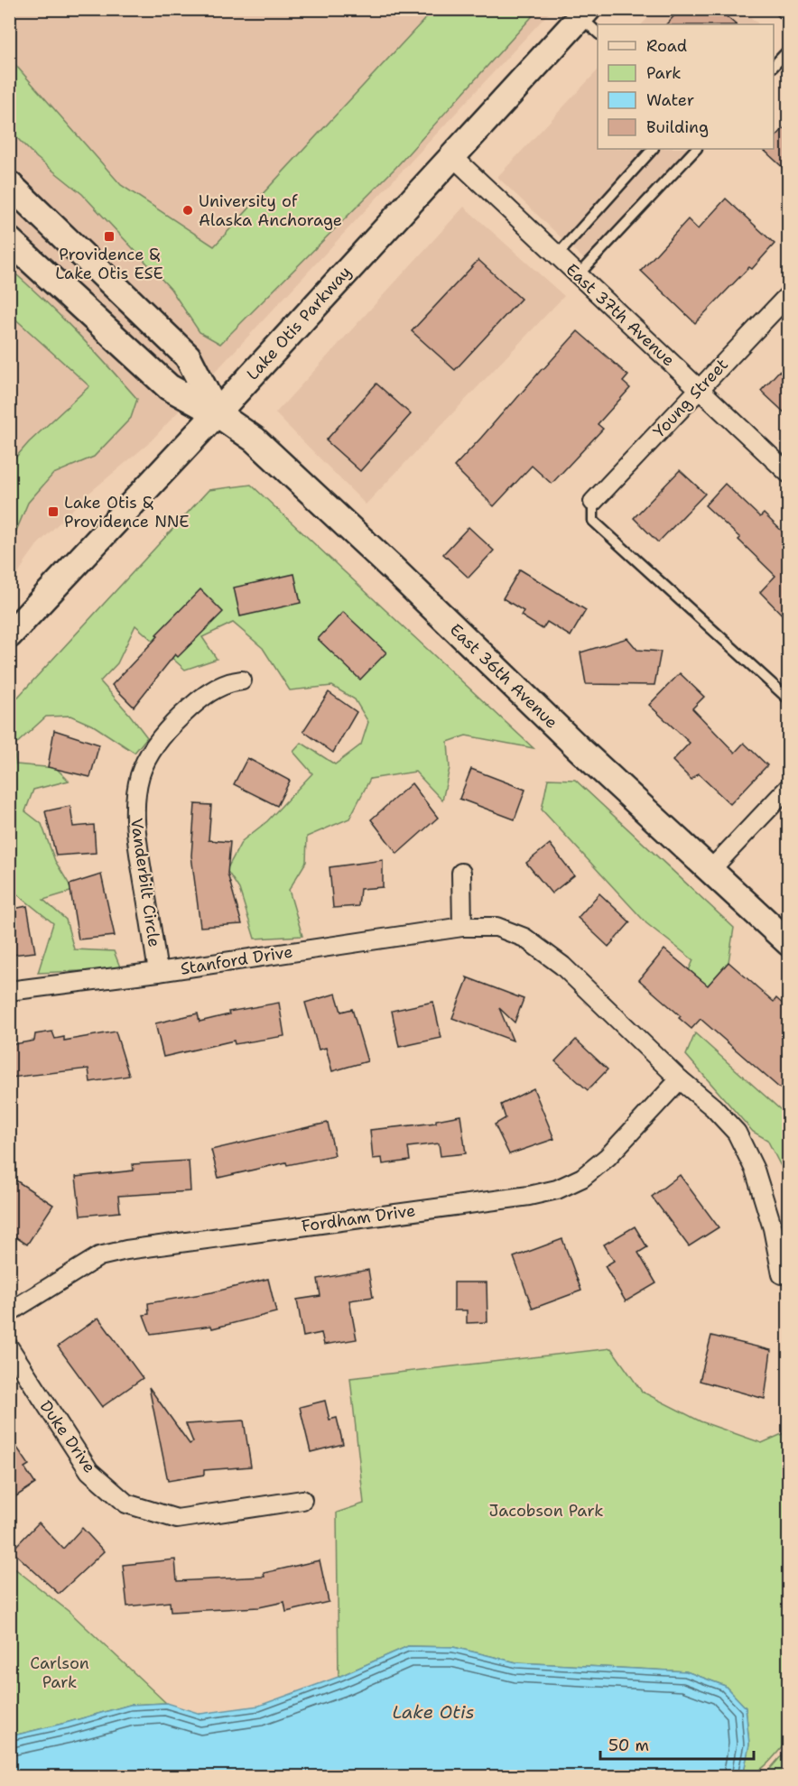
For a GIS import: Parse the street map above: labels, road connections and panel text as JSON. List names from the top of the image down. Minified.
{"streets":{"main road":["Lake Otis Parkway","East 36th Avenue"],"street":["East 37th Avenue","Young Street","Vanderbilt Circle","Stanford Drive","Fordham Drive","Duke Drive"]},"crossings":[["East 37th Avenue","Lake Otis Parkway"],["East 37th Avenue","Young Street"],["Lake Otis Parkway","East 36th Avenue"],["Vanderbilt Circle","Stanford Drive"],["Stanford Drive","Fordham Drive"]],"water":["Lake Otis"],"parks":["Jacobson Park","Carlson Park"],"places":{"other":["University of Alaska Anchorage"],"transit":["Providence & Lake Otis ESE","Lake Otis & Providence NNE"]},"legend":["Road","Park","Water","Building"],"scale_bar":"50 m"}
